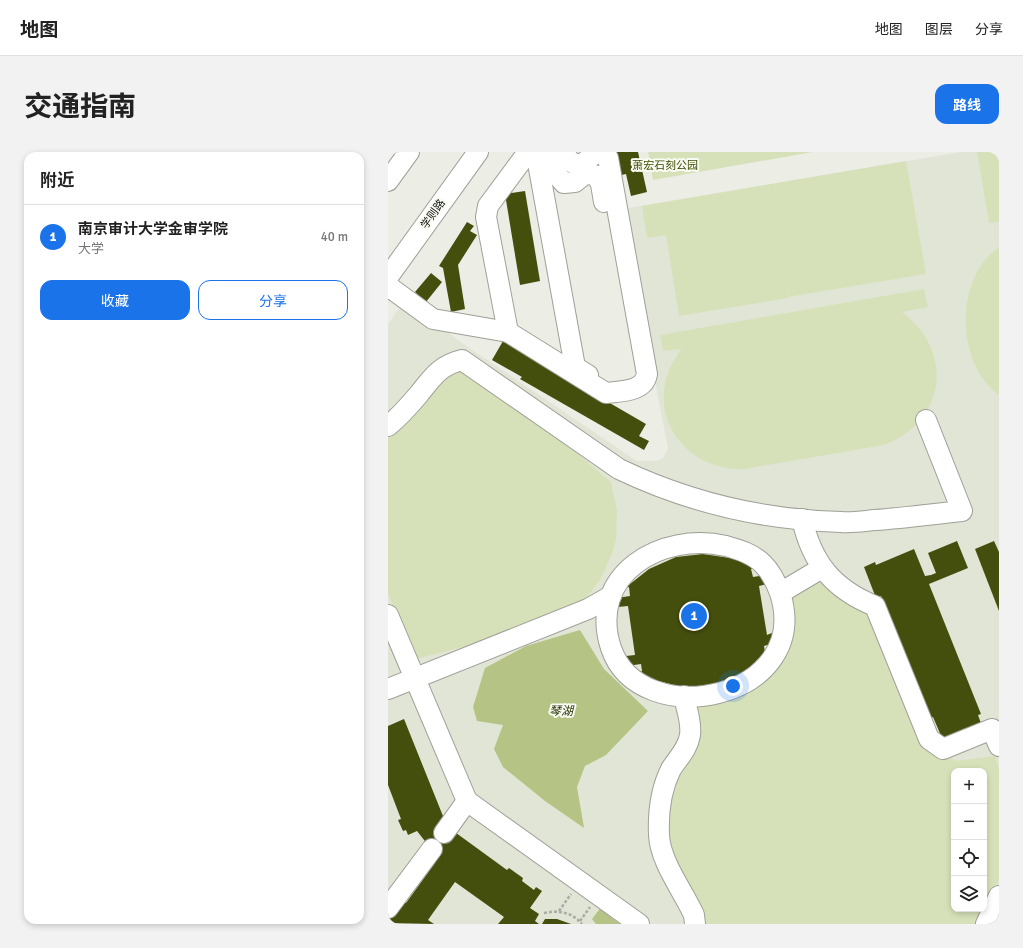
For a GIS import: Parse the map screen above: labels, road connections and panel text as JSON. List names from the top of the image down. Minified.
{"streets":{"street":["学则路"]},"water":["琴湖"],"parks":["萧宏石刻公园"],"page":{"header":"地图","nav":["地图","图层","分享"],"title":"交通指南","buttons":["路线",["收藏","分享"]],"heading":"附近","list":[{"mark":"1","name":"南京审计大学金审学院","note":"大学","value":"40 m"}],"pins":"1","map_buttons":["+","−"]}}
